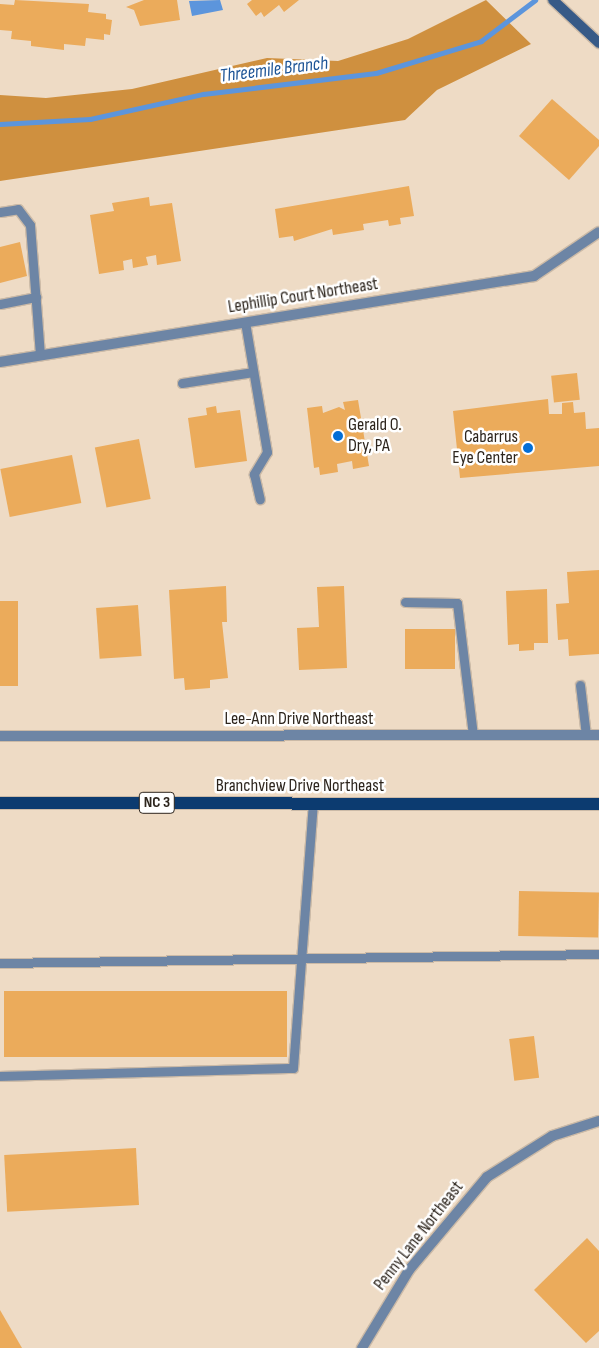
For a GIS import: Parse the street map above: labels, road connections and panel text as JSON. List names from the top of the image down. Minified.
{"streets":{"main road":["Branchview Drive Northeast","NC 3"],"street":["Lephillip Court Northeast","Lee-Ann Drive Northeast","Penny Lane Northeast"]},"water":["Threemile Branch"],"places":["Gerald O. Dry, PA","Cabarrus Eye Center"]}
